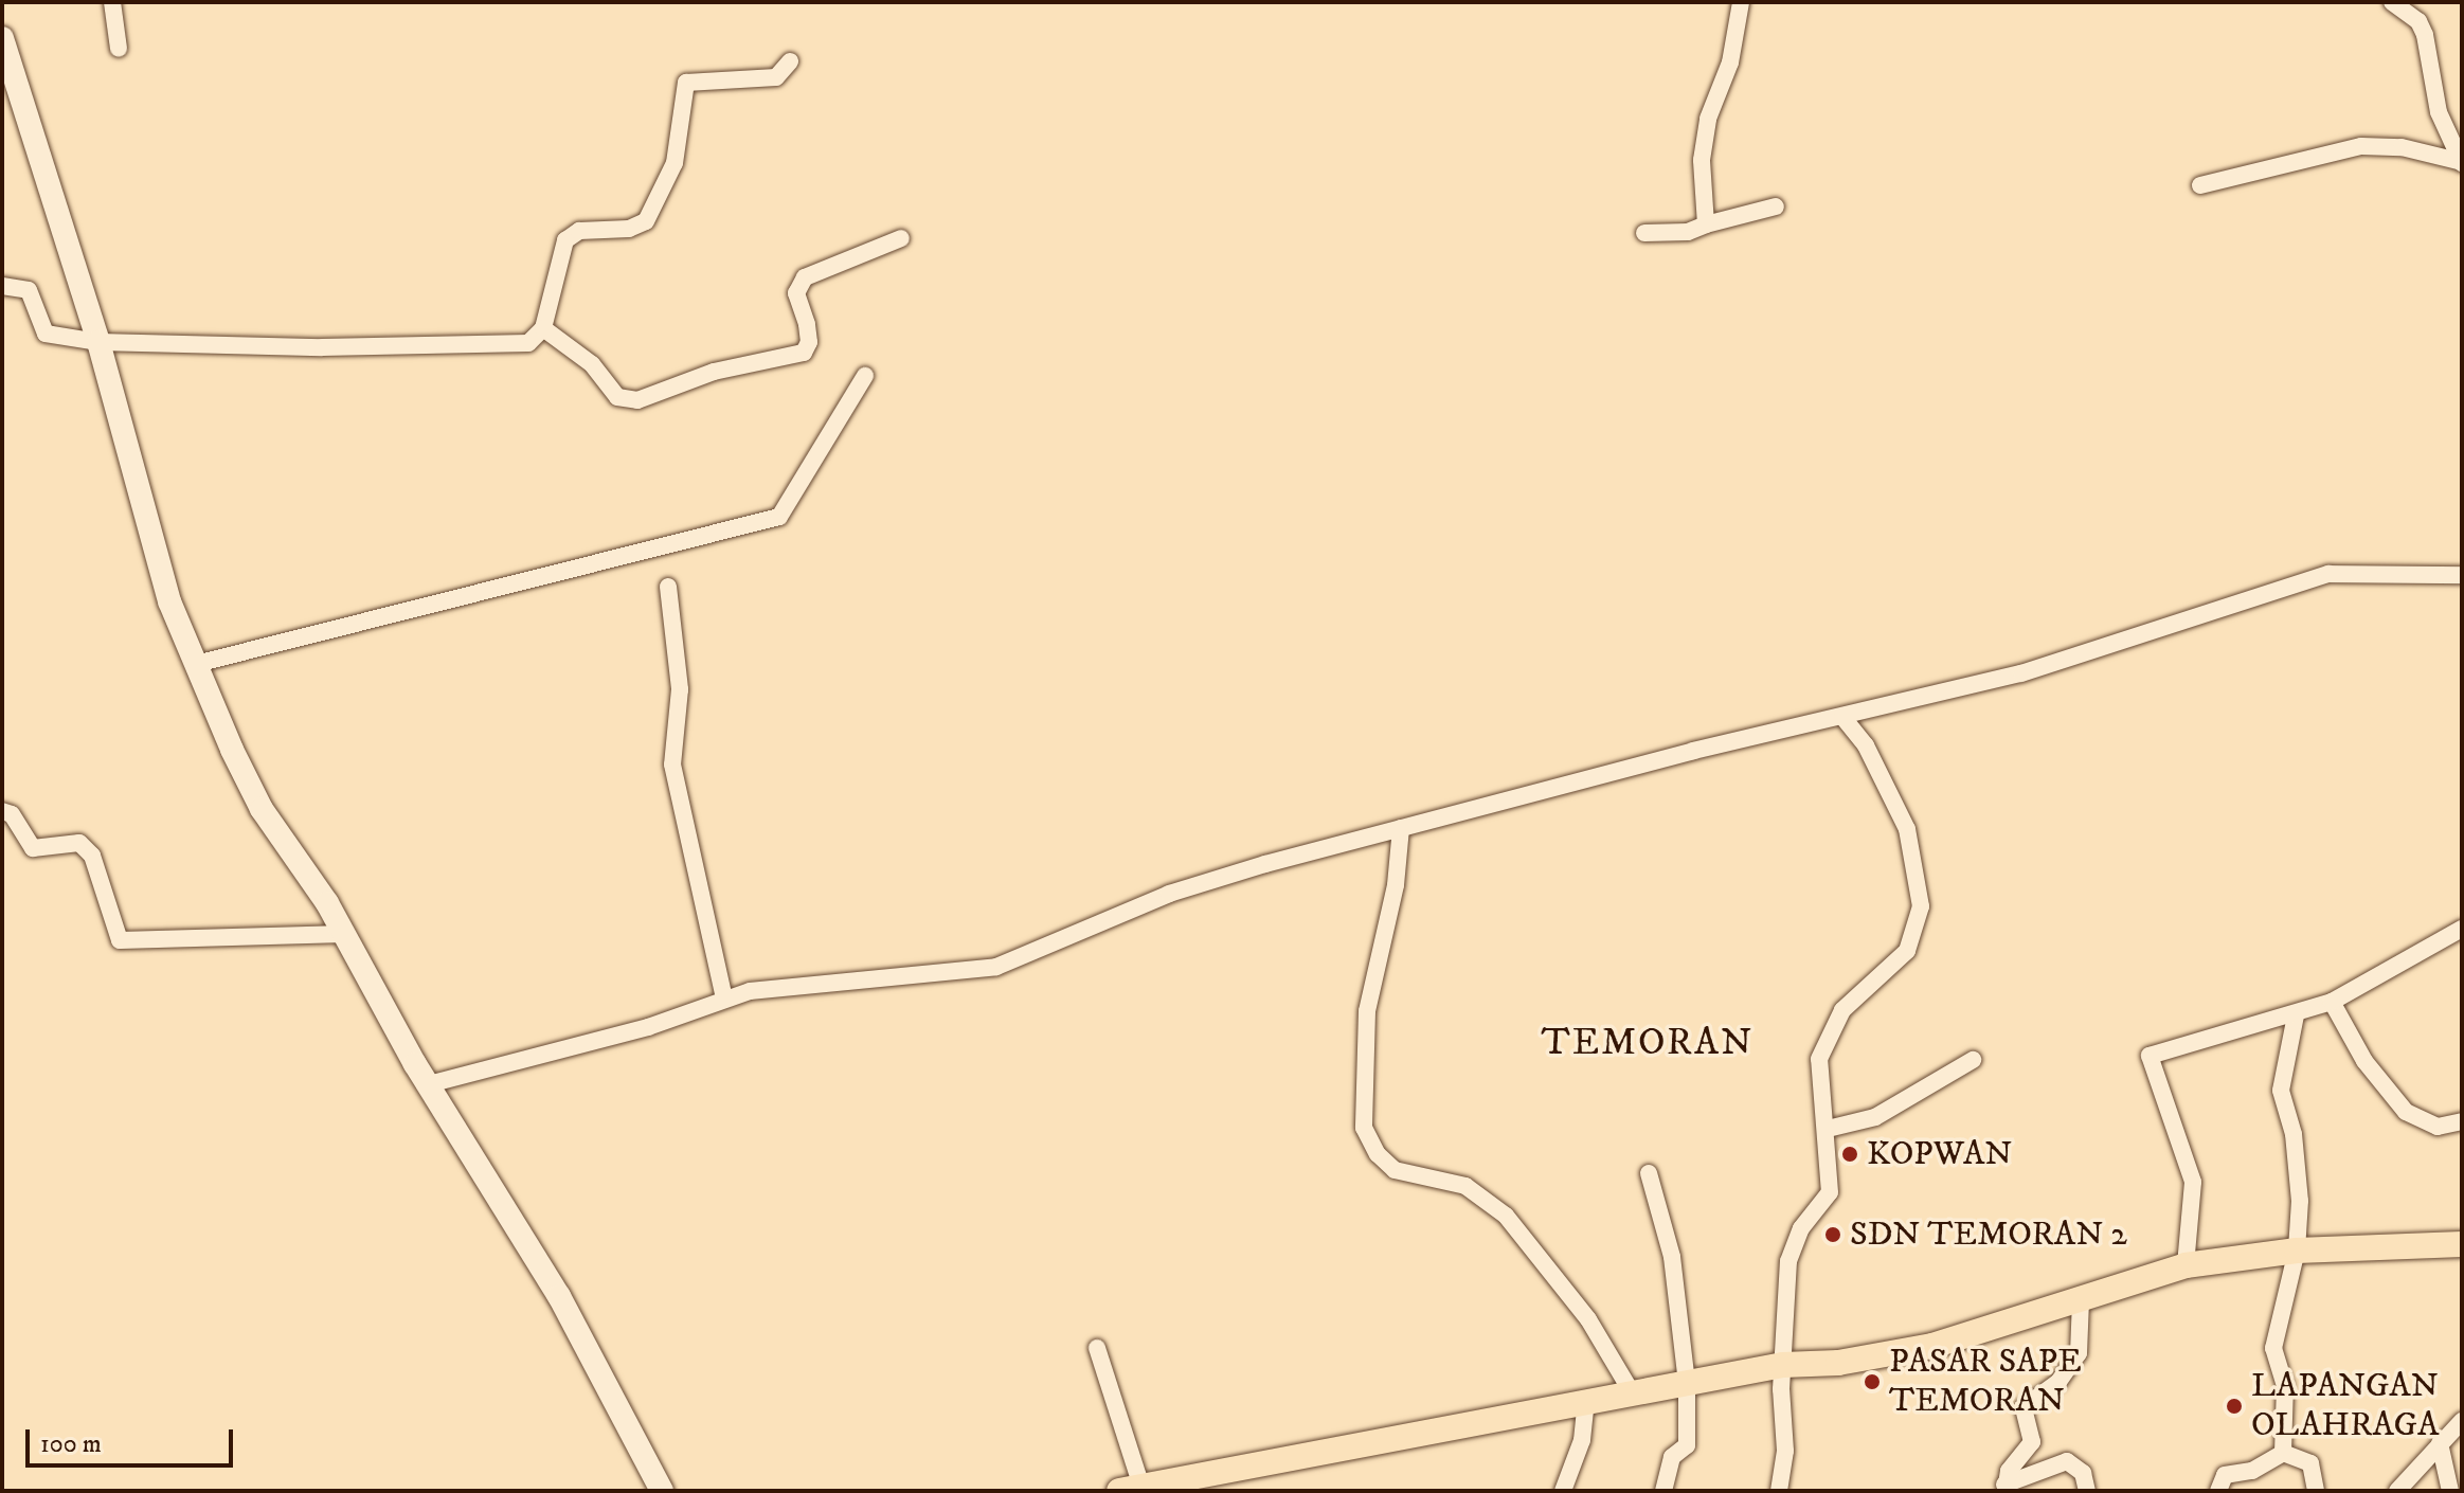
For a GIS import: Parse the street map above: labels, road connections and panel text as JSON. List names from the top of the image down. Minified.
{"districts":["TEMORAN"],"places":["KOPWAN","SDN TEMORAN 2","PASAR SAPE TEMORAN","LAPANGAN OLAHRAGA"],"scale_bar":"100 m"}
